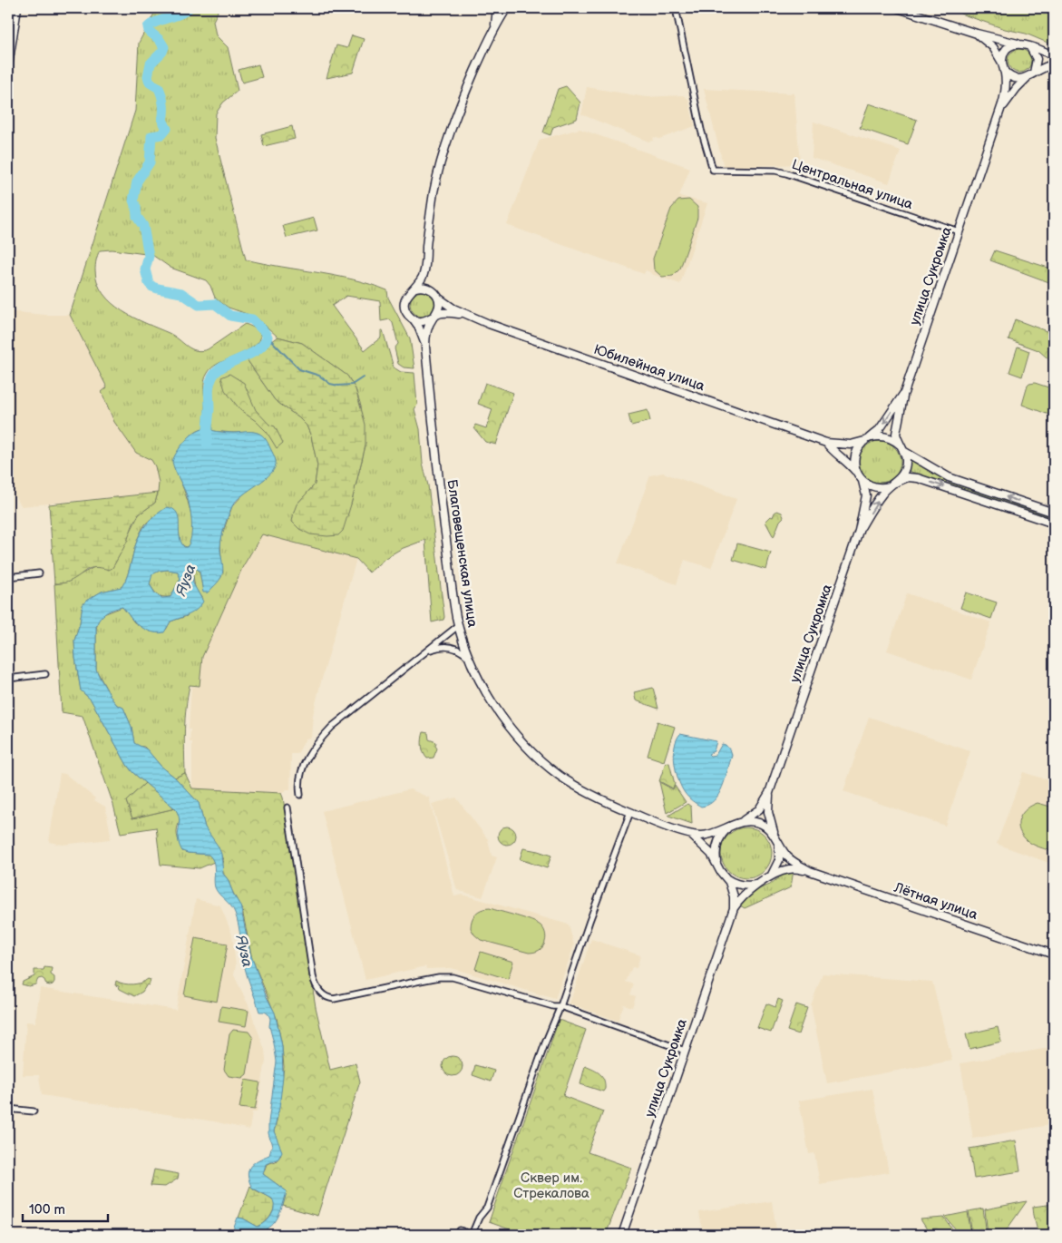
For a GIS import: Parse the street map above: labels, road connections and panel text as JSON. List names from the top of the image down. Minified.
{"streets":{"street":["Центральная улица","улица Сукромка","Юбилейная улица","Благовещенская улица","Лётная улица"]},"crossings":[["Центральная улица","улица Сукромка"],["улица Сукромка","Юбилейная улица"]],"water":["Яуза"],"parks":["Сквер им. Стрекалова"],"scale_bar":"100 m"}
